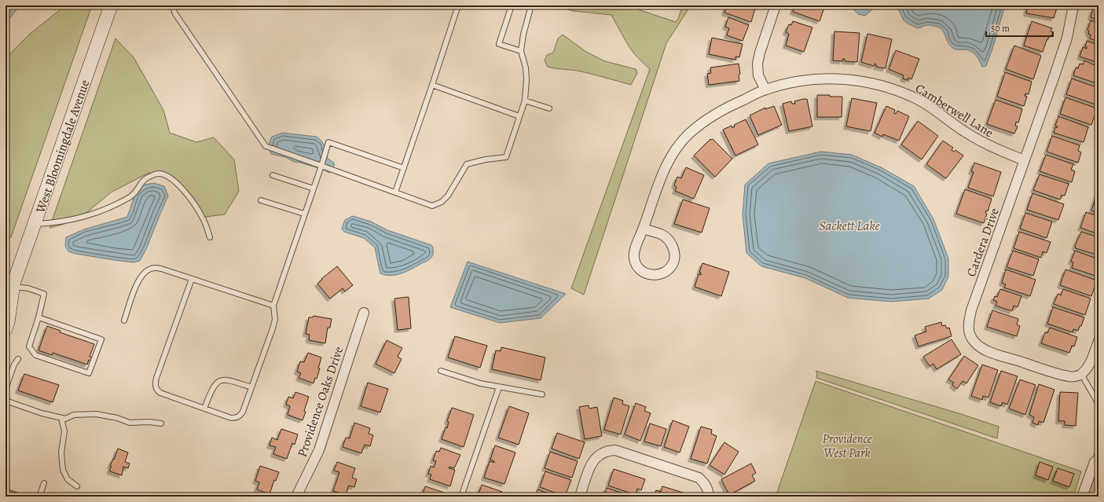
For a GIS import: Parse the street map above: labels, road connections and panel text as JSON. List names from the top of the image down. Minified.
{"streets":{"main road":["West Bloomingdale Avenue"],"street":["Camberwell Lane","Cardera Drive","Providence Oaks Drive"]},"crossings":[["Camberwell Lane","Cardera Drive"]],"water":["Sackett Lake"],"parks":["Providence West Park"],"scale_bar":"50 m"}
